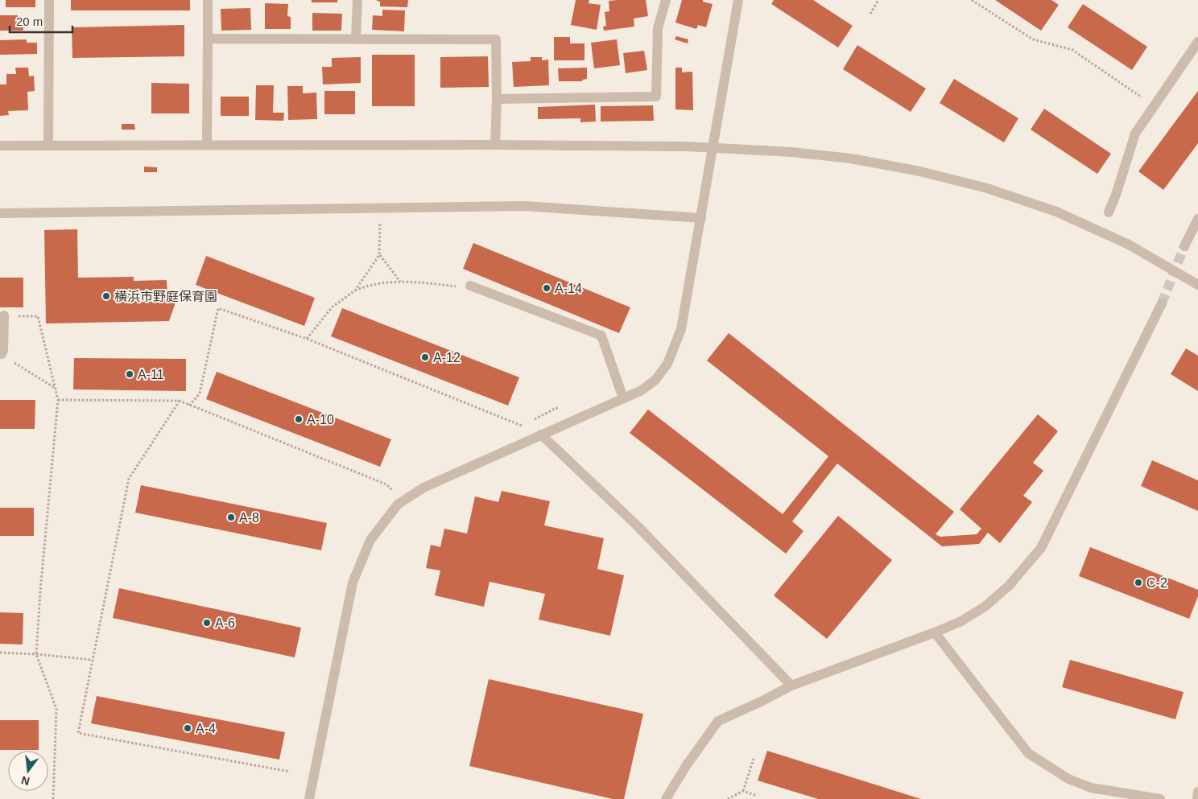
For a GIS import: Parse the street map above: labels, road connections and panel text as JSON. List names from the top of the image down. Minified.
{"places":["A-14","横浜市野庭保育園","A-12","A-11","A-10","A-8","C-2","A-6","A-4"],"scale_bar":"20 m","north":"bottom"}
